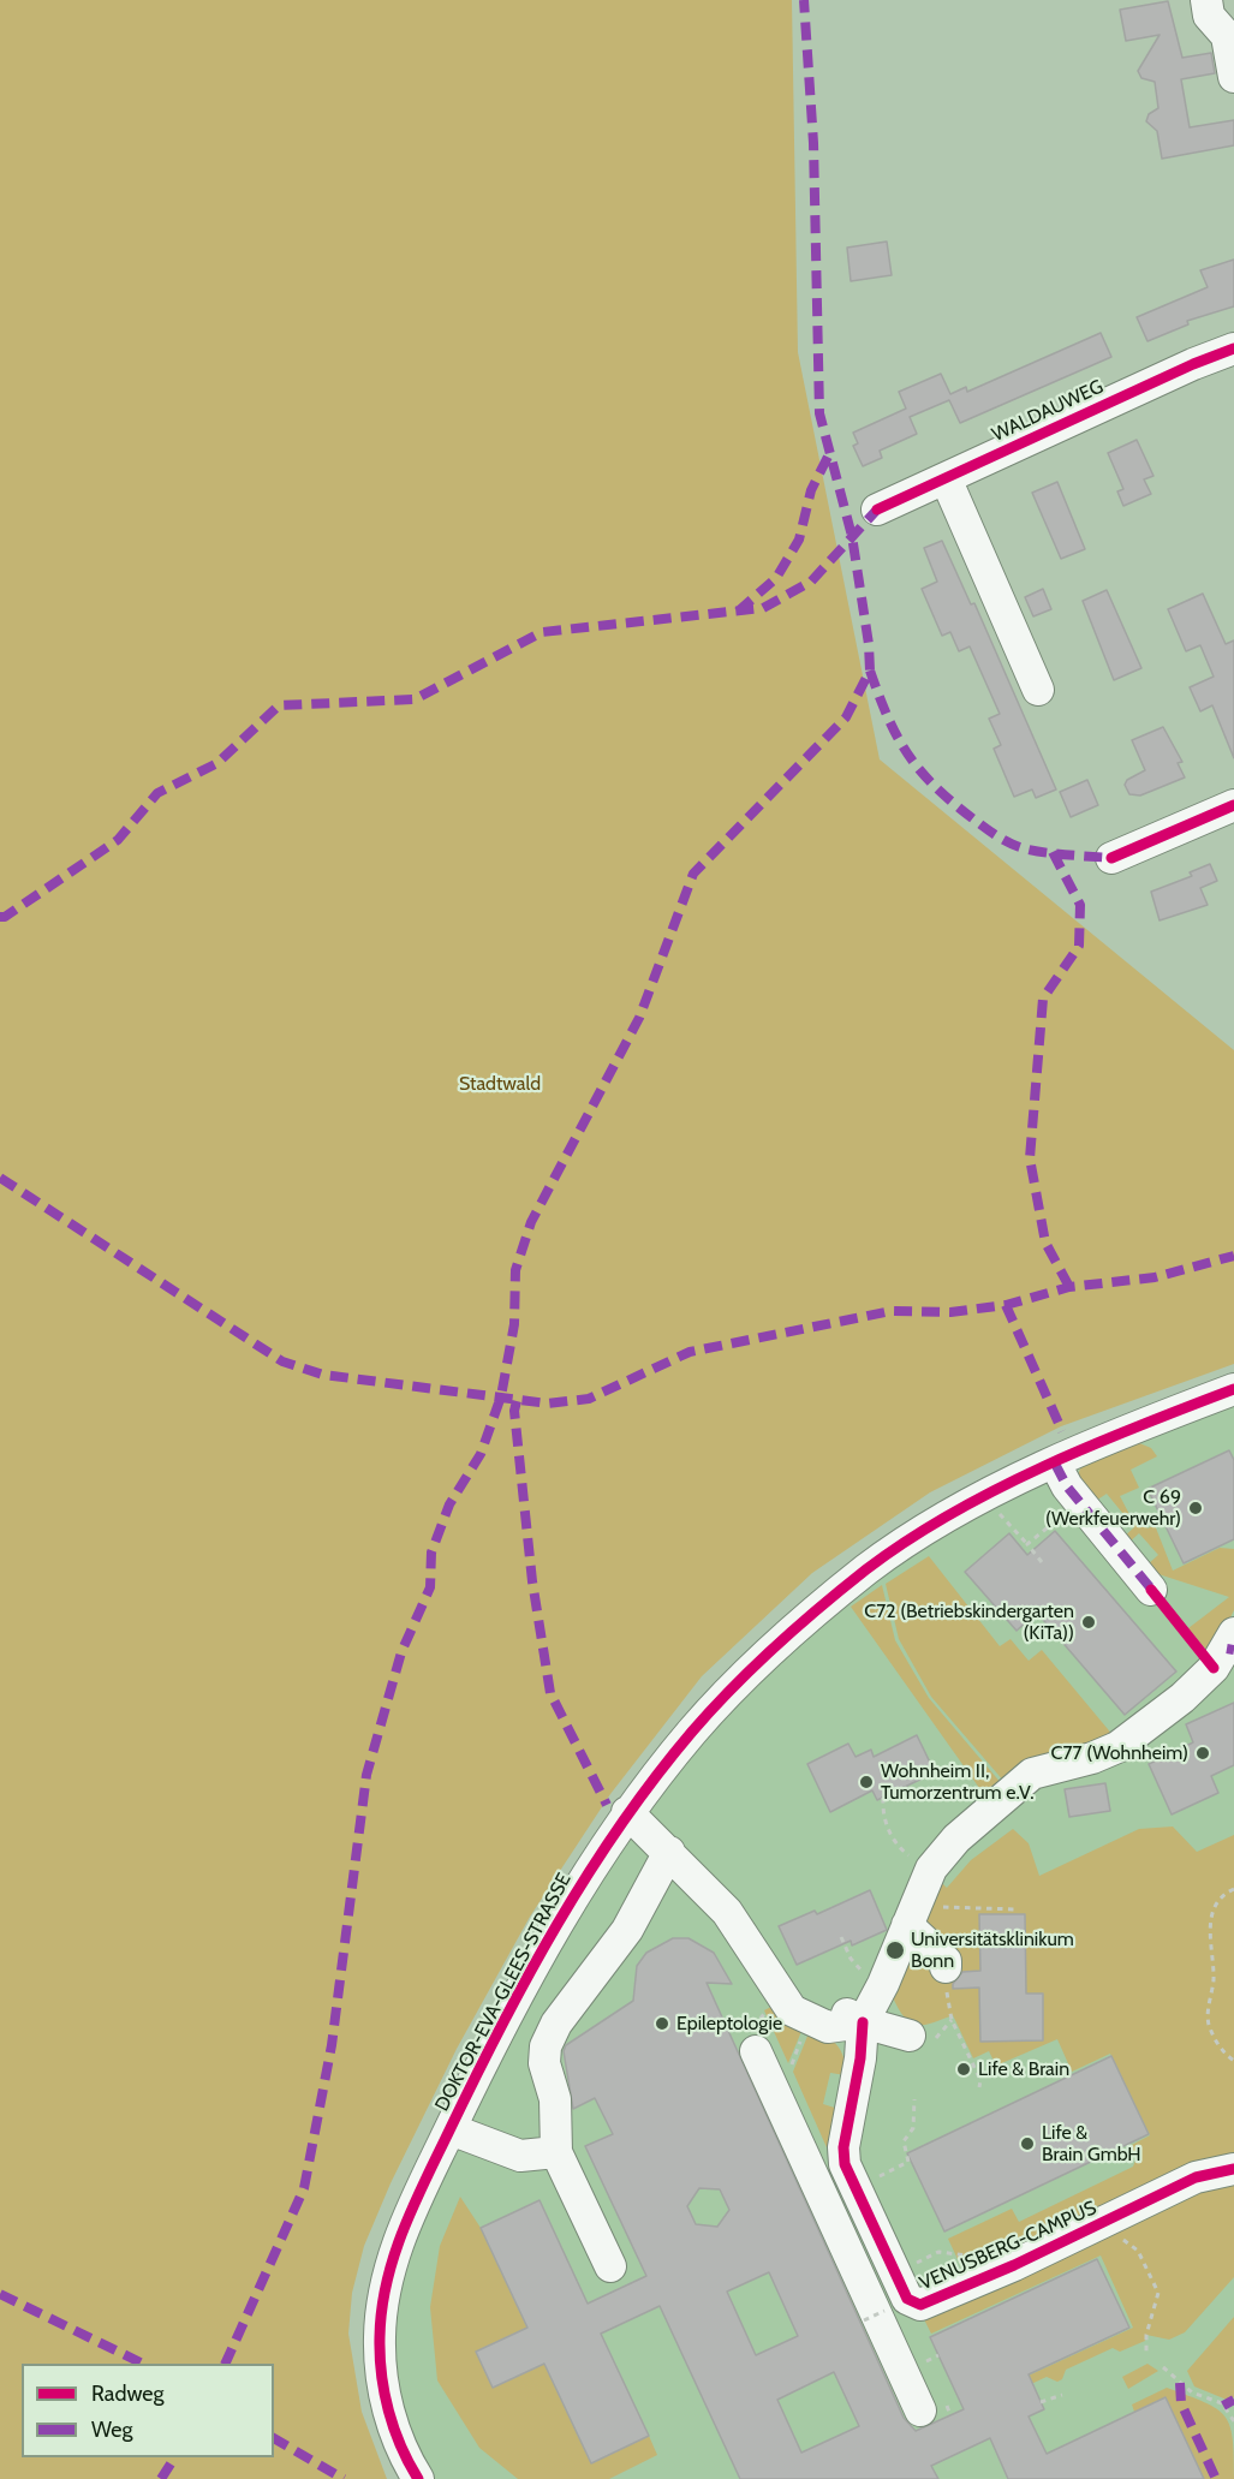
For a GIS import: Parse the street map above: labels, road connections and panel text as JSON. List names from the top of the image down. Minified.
{"streets":{"street":["WALDAUWEG","DOKTOR-EVA-GLEES-STRASSE","VENUSBERG-CAMPUS"]},"parks":["Stadtwald"],"places":["C 69 (Werkfeuerwehr)","C72 (Betriebskindergarten (KiTa))","C77 (Wohnheim)","Wohnheim II, Tumorzentrum e.V.","Universitätsklinikum Bonn","Epileptologie","Life & Brain","Life & Brain GmbH"],"legend":["Radweg","Weg"]}
